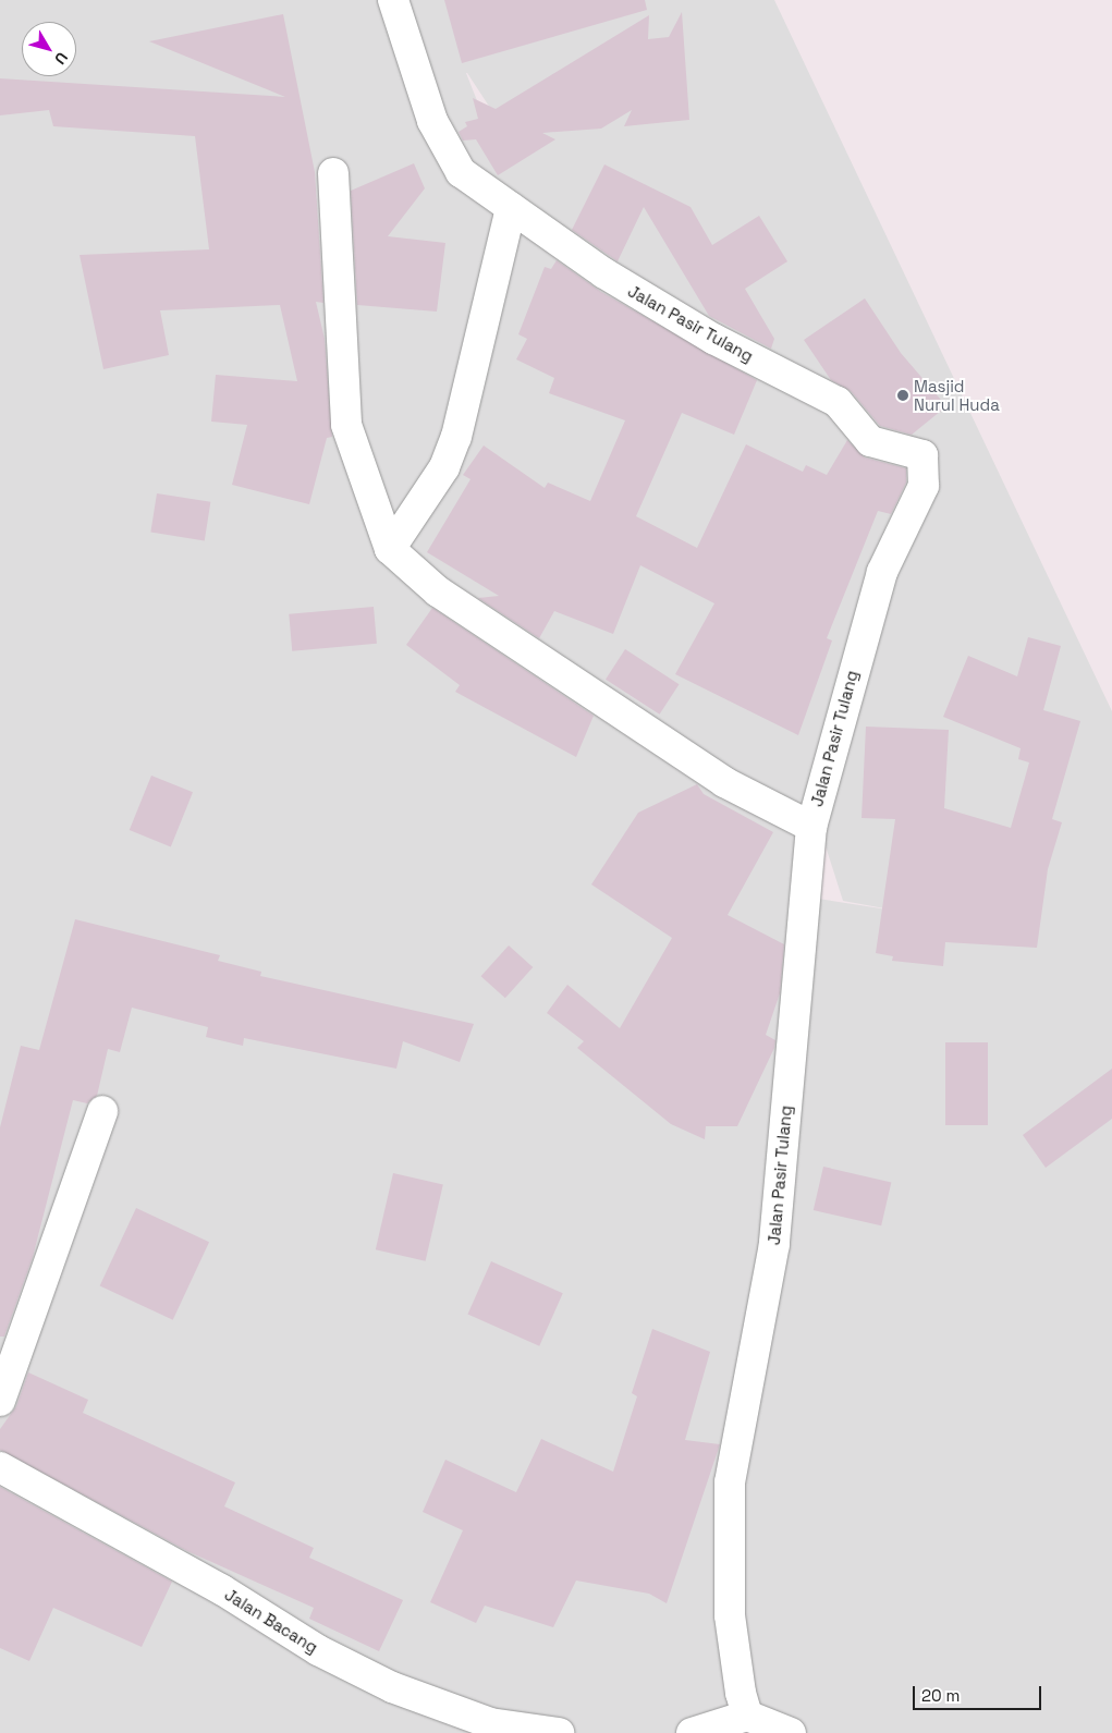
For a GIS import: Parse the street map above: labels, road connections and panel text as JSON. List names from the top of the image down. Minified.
{"streets":{"street":["Jalan Pasir Tulang","Jalan Bacang"]},"places":["Masjid Nurul Huda"],"scale_bar":"20 m","north":"bottom right"}
